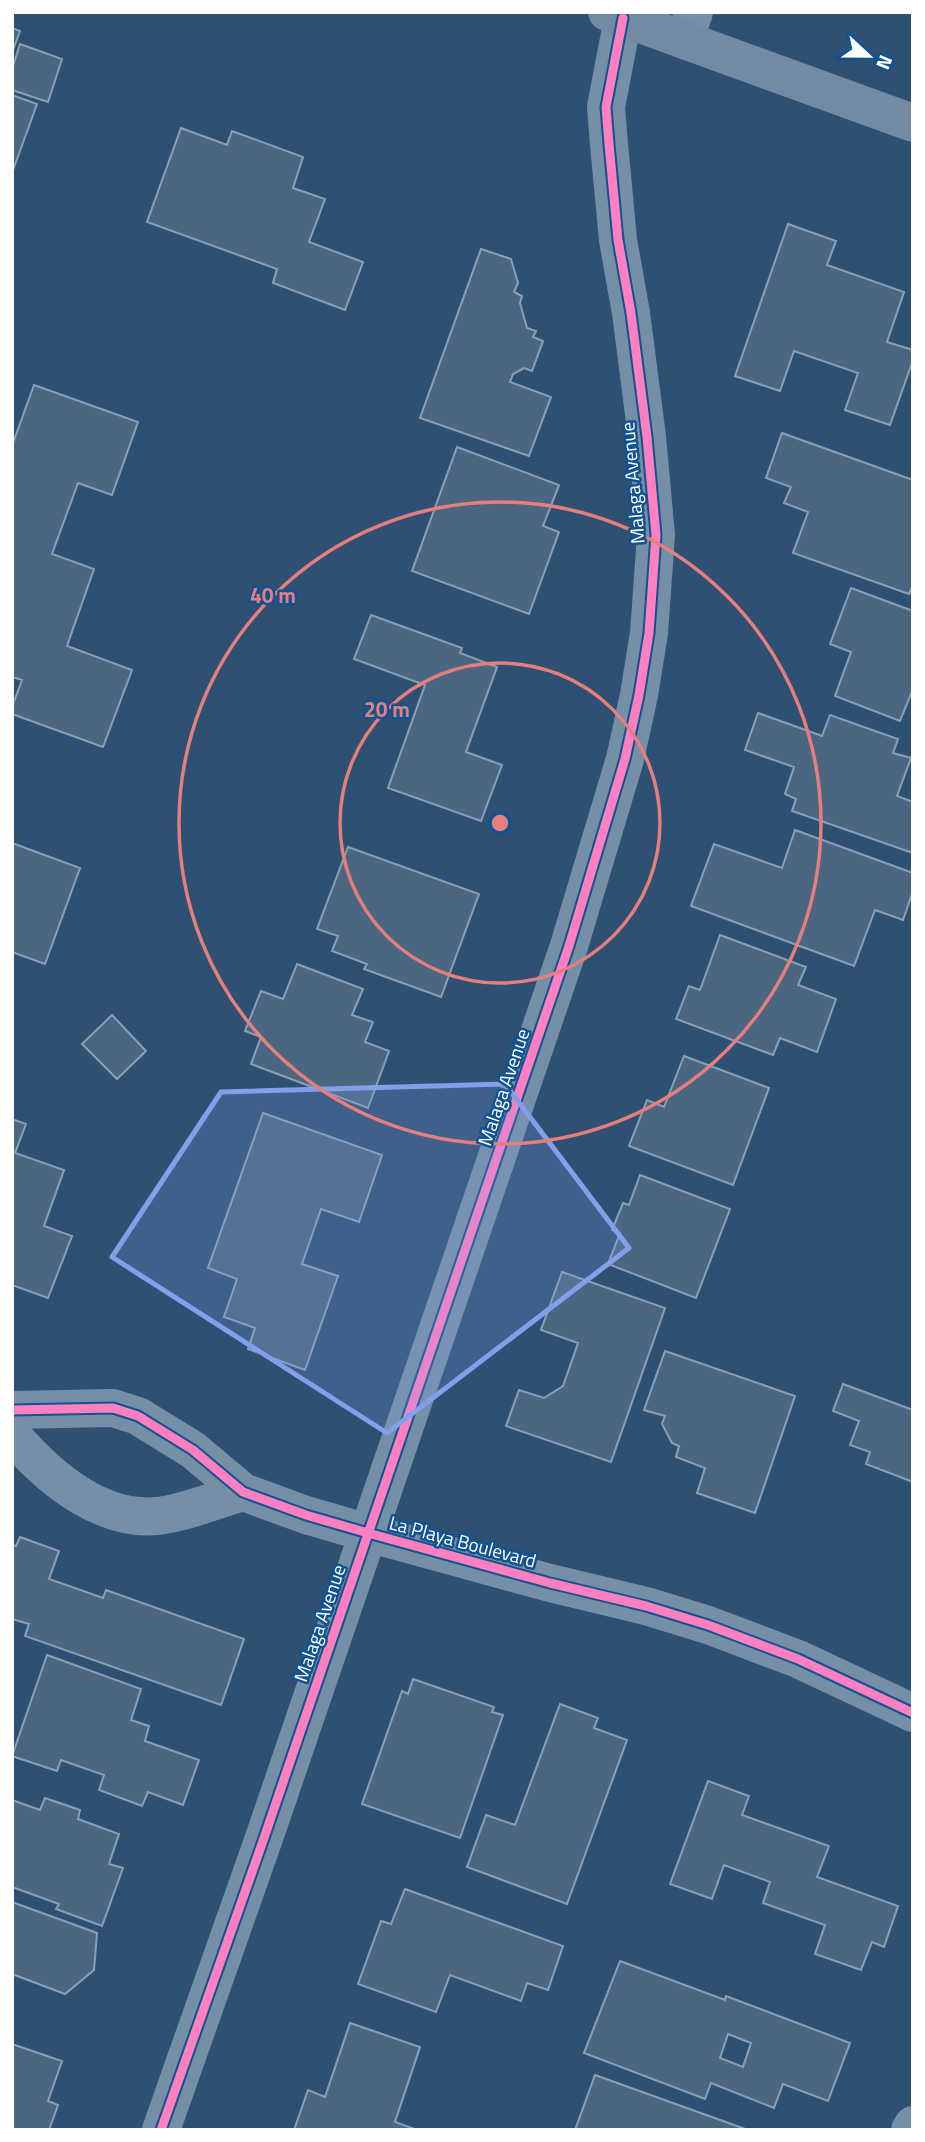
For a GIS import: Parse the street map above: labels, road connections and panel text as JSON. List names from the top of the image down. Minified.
{"streets":{"street":["Malaga Avenue","La Playa Boulevard"]},"crossings":[["Malaga Avenue","La Playa Boulevard"]],"north":"right","rings":["40 m","20 m"]}
